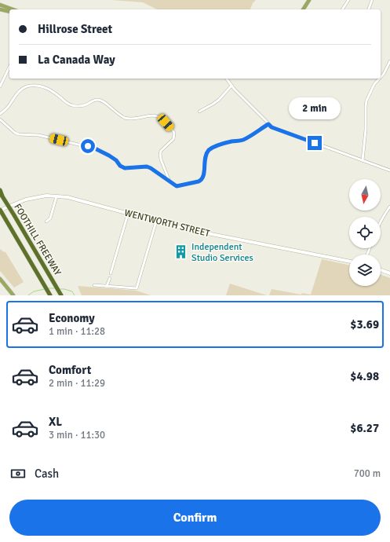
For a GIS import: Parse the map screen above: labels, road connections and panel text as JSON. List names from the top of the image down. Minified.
{"streets":{"highway":["FOOTHILL FREEWAY"],"main road":["WENTWORTH STREET"]},"crossings":[["WENTWORTH STREET","FOOTHILL FREEWAY"]],"places":{"building":["Independent Studio Services"]},"north":"bottom","page":{"banner":["Hillrose Street","La Canada Way"],"bubble":"2 min","list":[{"name":"Economy","note":"1 min · 11:28","value":"$3.69"},{"name":"Comfort","note":"2 min · 11:29","value":"$4.98"},{"name":"XL","note":"3 min · 11:30","value":"$6.27"}],"pay":["Cash","700 m"],"buttons":"Confirm"}}
